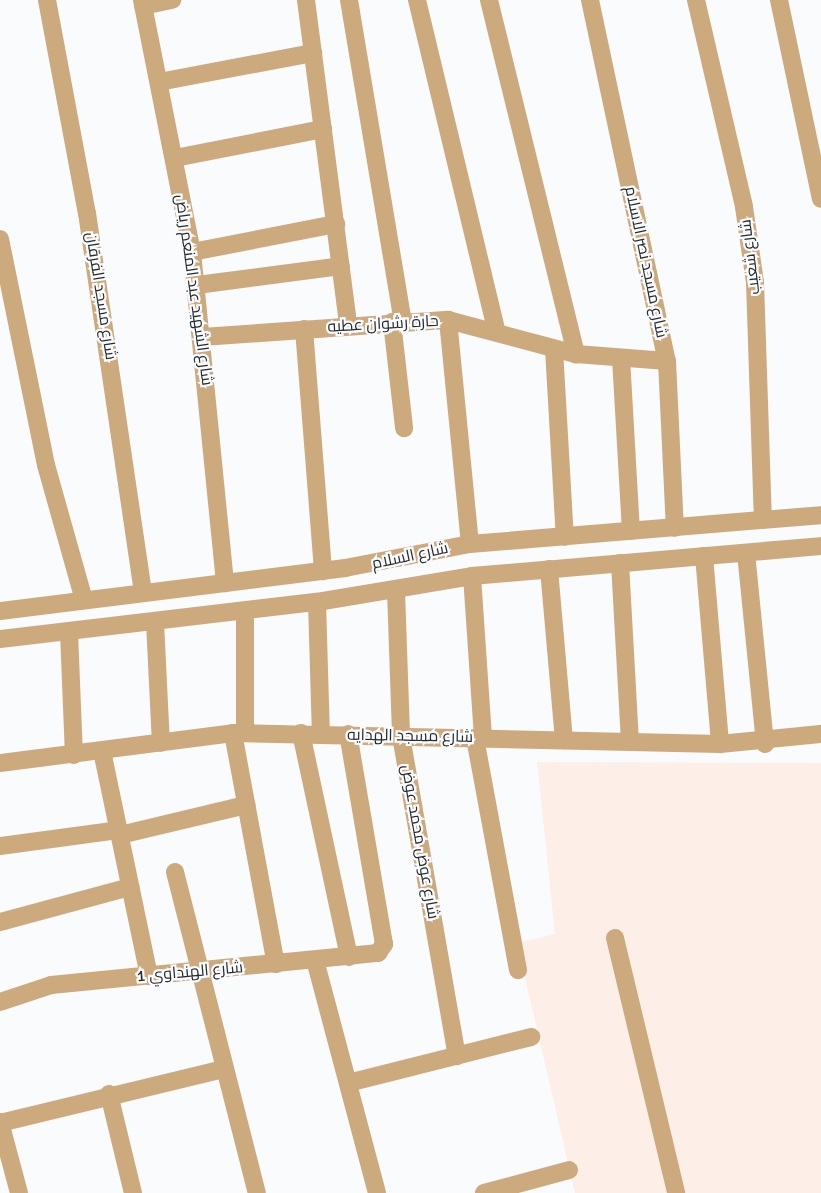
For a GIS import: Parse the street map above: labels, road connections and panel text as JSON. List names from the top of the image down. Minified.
{"streets":{"street":["شارع شعيب","شارع مسجد نصر الاسلام","شارع الشهيد عبد المنعم رياض","شارع مسجد الفرقان","حارة رشوان عطيه","شارع السلام","شارع مسجد الهدايه","شارع عوض محمد عوض","شارع الهنداوي 1"]},"crossings":[["شارع شعيب","شارع السلام"],["شارع مسجد نصر الاسلام","حارة رشوان عطيه"],["شارع مسجد نصر الاسلام","شارع السلام"],["شارع الشهيد عبد المنعم رياض","حارة رشوان عطيه"],["شارع الشهيد عبد المنعم رياض","شارع السلام"],["شارع مسجد الفرقان","شارع السلام"],["شارع السلام","شارع عوض محمد عوض"],["شارع مسجد الهدايه","شارع عوض محمد عوض"],["شارع مسجد الهدايه","شارع الهنداوي 1"]]}
